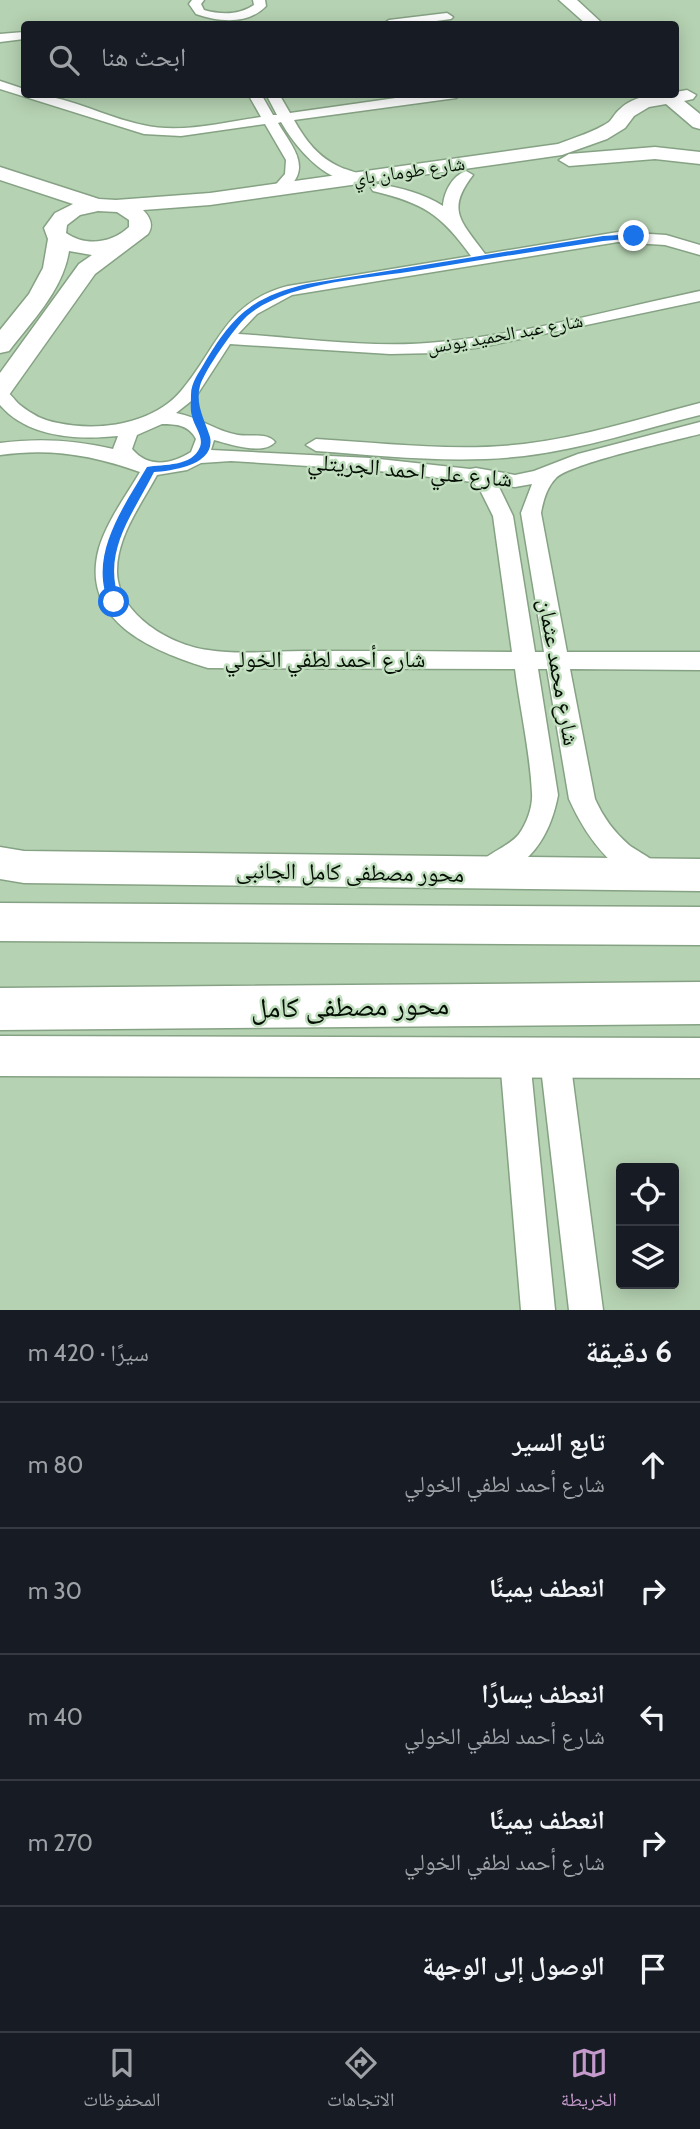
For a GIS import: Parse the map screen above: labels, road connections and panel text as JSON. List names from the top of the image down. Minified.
{"streets":{"main road":["محور مصطفى كامل"],"street":["شارع طومان باي","شارع عبد الحميد يونس","شارع علي احمد الجريتلي","شارع أحمد لطفي الخولي","شارع محمد عثمان","محور مصطفى كامل الجانبى"]},"crossings":[["شارع علي احمد الجريتلي","شارع أحمد لطفي الخولي"],["شارع علي احمد الجريتلي","شارع محمد عثمان"],["شارع أحمد لطفي الخولي","شارع محمد عثمان"],["شارع محمد عثمان","محور مصطفى كامل الجانبى"]],"page":{"search":"ابحث هنا","heading":["6 دقيقة","سيرًا · 420 m"],"list":[["تابع السير","شارع أحمد لطفي الخولي","80 m"],["انعطف يمينًا","30 m"],["انعطف يسارًا","شارع أحمد لطفي الخولي","40 m"],["انعطف يمينًا","شارع أحمد لطفي الخولي","270 m"],"الوصول إلى الوجهة"],"nav":["الخريطة","الاتجاهات","المحفوظات"]}}
